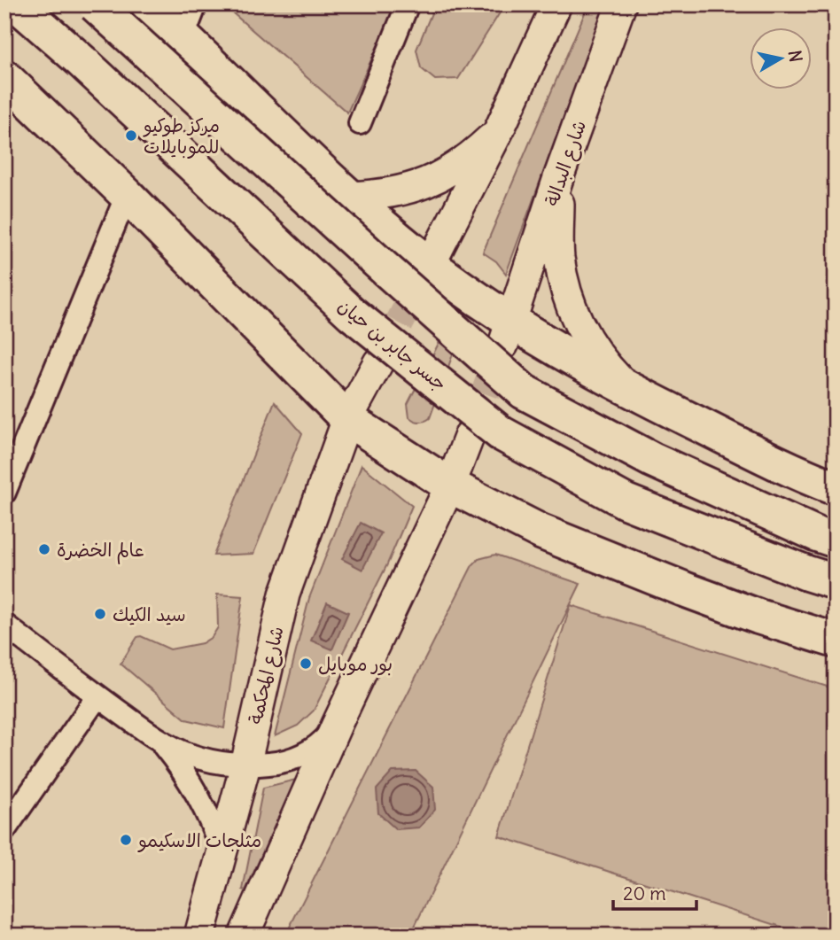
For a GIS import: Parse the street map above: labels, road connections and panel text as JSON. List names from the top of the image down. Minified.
{"streets":{"main road":["شارع البدالة","جسر جابر بن حيان","شارع المحكمة"]},"places":["مركز طوكيو للموبايلات","عالم الخضرة","سيد الكيك","بور موبايل","مثلجات الاسكيمو"],"scale_bar":"20 m","north":"right"}
